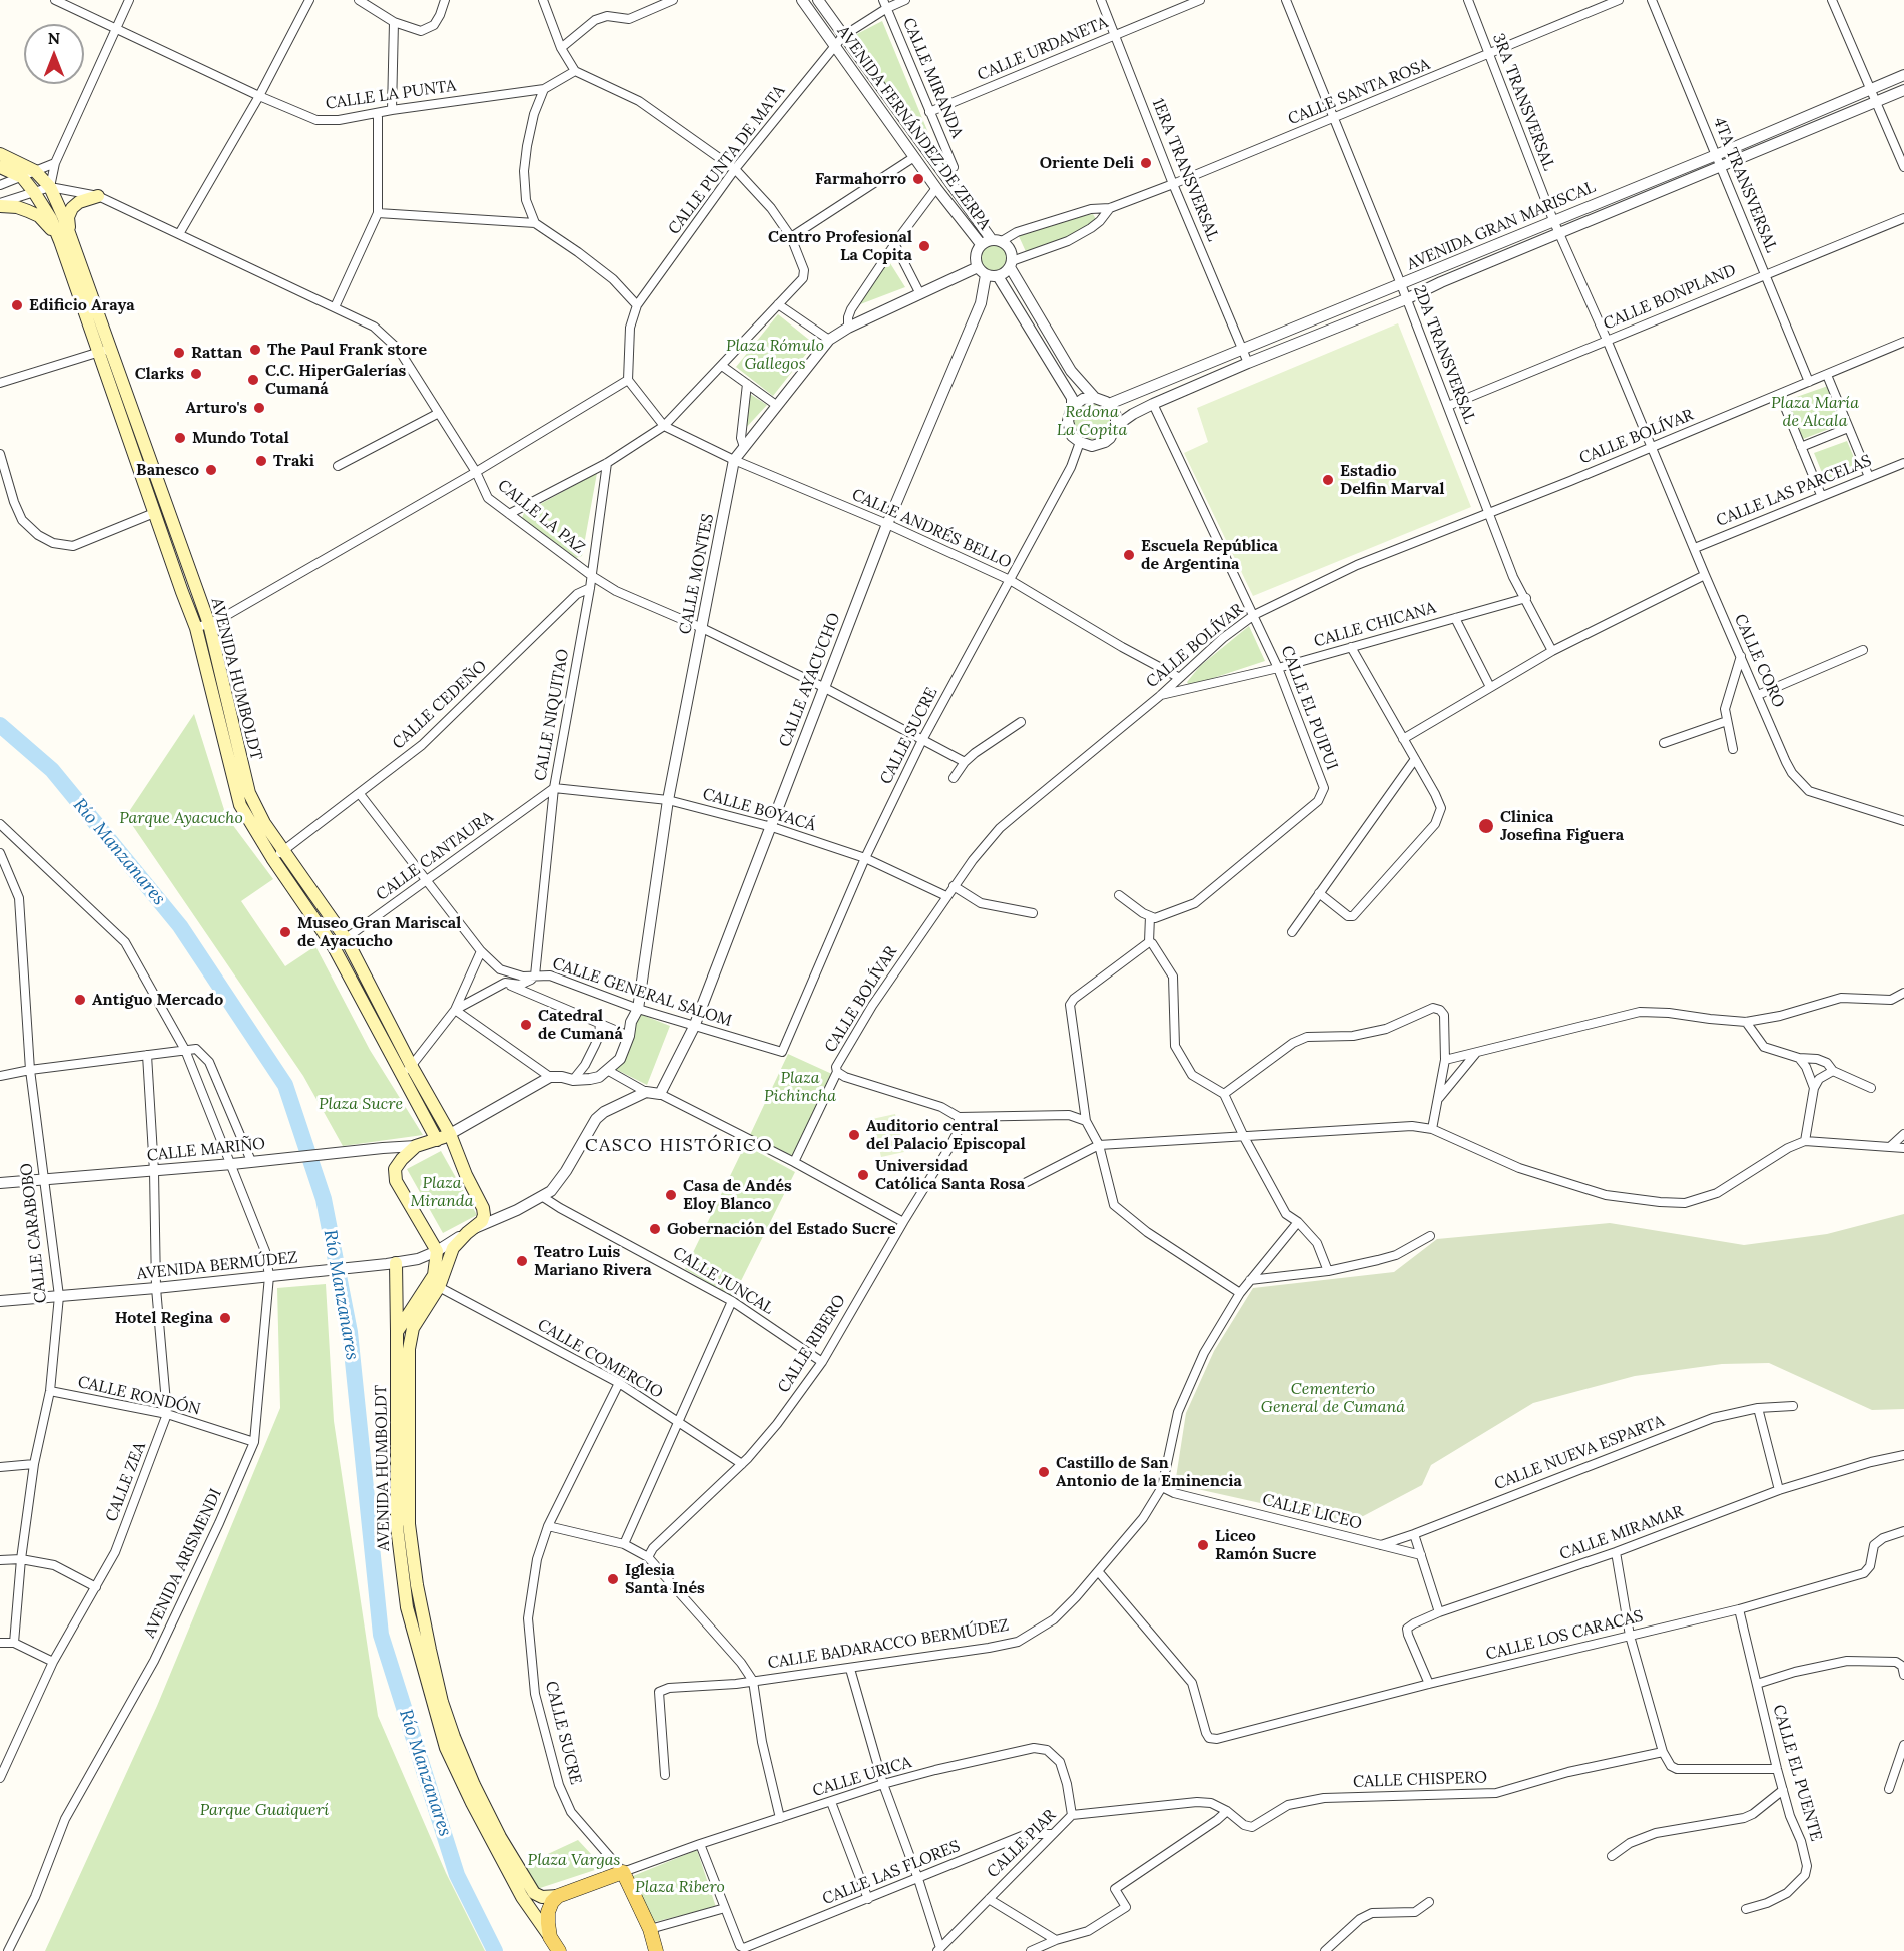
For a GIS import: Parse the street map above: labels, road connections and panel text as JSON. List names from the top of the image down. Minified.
{"streets":{"main road":["AVENIDA HUMBOLDT"],"street":["CALLE URDANETA","CALLE MIRANDA","CALLE SANTA ROSA","CALLE LA PUNTA","3RA TRANSVERSAL","AVENIDA FERNÁNDEZ DE ZERPA","CALLE PUNTA DE MATA","1ERA TRANSVERSAL","4TA TRANSVERSAL","AVENIDA GRAN MARISCAL","CALLE BONPLAND","2DA TRANSVERSAL","CALLE BOLÍVAR","CALLE LAS PARCELAS","CALLE LA PAZ","CALLE ANDRÉS BELLO","CALLE MONTES","CALLE CHICANA","CALLE CORO","CALLE AYACUCHO","CALLE CEDEÑO","CALLE EL PUIPUI","CALLE NIQUITAO","CALLE SUCRE","CALLE BOYACÁ","CALLE CANTAURA","CALLE GENERAL SALOM","CALLE MARIÑO","CALLE CARABOBO","AVENIDA BERMÚDEZ","CALLE JUNCAL","CALLE RIBERO","CALLE COMERCIO","CALLE RONDÓN","CALLE NUEVA ESPARTA","CALLE ZEA","CALLE LICEO","CALLE MIRAMAR","AVENIDA ARISMENDI","CALLE LOS CARACAS","CALLE BADARACCO BERMÚDEZ","CALLE EL PUENTE","CALLE URICA","CALLE CHISPERO","CALLE PIAR","CALLE LAS FLORES"]},"crossings":[["CALLE URDANETA","CALLE MIRANDA"],["CALLE URDANETA","1ERA TRANSVERSAL"],["CALLE MIRANDA","CALLE PUNTA DE MATA"],["CALLE SANTA ROSA","3RA TRANSVERSAL"],["CALLE SANTA ROSA","AVENIDA FERNÁNDEZ DE ZERPA"],["CALLE SANTA ROSA","1ERA TRANSVERSAL"],["CALLE SANTA ROSA","2DA TRANSVERSAL"],["CALLE SANTA ROSA","CALLE MONTES"],["CALLE SANTA ROSA","CALLE AYACUCHO"],["3RA TRANSVERSAL","AVENIDA GRAN MARISCAL"],["3RA TRANSVERSAL","CALLE BONPLAND"],["3RA TRANSVERSAL","CALLE BOLÍVAR"],["3RA TRANSVERSAL","CALLE CORO"],["AVENIDA FERNÁNDEZ DE ZERPA","CALLE PUNTA DE MATA"],["AVENIDA FERNÁNDEZ DE ZERPA","CALLE MONTES"],["AVENIDA FERNÁNDEZ DE ZERPA","CALLE AYACUCHO"],["1ERA TRANSVERSAL","AVENIDA GRAN MARISCAL"],["4TA TRANSVERSAL","AVENIDA GRAN MARISCAL"],["4TA TRANSVERSAL","CALLE BONPLAND"],["4TA TRANSVERSAL","CALLE BOLÍVAR"],["AVENIDA GRAN MARISCAL","2DA TRANSVERSAL"],["AVENIDA GRAN MARISCAL","CALLE EL PUIPUI"],["AVENIDA GRAN MARISCAL","CALLE SUCRE"],["CALLE BONPLAND","2DA TRANSVERSAL"],["2DA TRANSVERSAL","CALLE BOLÍVAR"],["2DA TRANSVERSAL","CALLE CHICANA"],["CALLE BOLÍVAR","CALLE ANDRÉS BELLO"],["CALLE BOLÍVAR","CALLE CHICANA"],["CALLE BOLÍVAR","CALLE CORO"],["CALLE BOLÍVAR","CALLE EL PUIPUI"],["CALLE BOLÍVAR","CALLE BOYACÁ"],["CALLE LAS PARCELAS","CALLE CORO"],["CALLE LA PAZ","CALLE MONTES"],["CALLE LA PAZ","AVENIDA HUMBOLDT"],["CALLE LA PAZ","CALLE AYACUCHO"],["CALLE LA PAZ","CALLE NIQUITAO"],["CALLE LA PAZ","CALLE SUCRE"],["CALLE ANDRÉS BELLO","CALLE MONTES"],["CALLE ANDRÉS BELLO","CALLE AYACUCHO"],["CALLE ANDRÉS BELLO","CALLE SUCRE"],["CALLE MONTES","CALLE AYACUCHO"],["CALLE MONTES","CALLE BOYACÁ"],["CALLE MONTES","CALLE GENERAL SALOM"],["CALLE CHICANA","CALLE EL PUIPUI"],["AVENIDA HUMBOLDT","CALLE CEDEÑO"],["AVENIDA HUMBOLDT","CALLE CANTAURA"],["AVENIDA HUMBOLDT","AVENIDA BERMÚDEZ"],["AVENIDA HUMBOLDT","CALLE COMERCIO"],["CALLE AYACUCHO","CALLE BOYACÁ"],["CALLE AYACUCHO","CALLE GENERAL SALOM"],["CALLE CEDEÑO","CALLE NIQUITAO"],["CALLE CEDEÑO","CALLE GENERAL SALOM"],["CALLE NIQUITAO","CALLE BOYACÁ"],["CALLE NIQUITAO","CALLE CANTAURA"],["CALLE NIQUITAO","CALLE GENERAL SALOM"],["CALLE SUCRE","CALLE BOYACÁ"],["CALLE SUCRE","CALLE GENERAL SALOM"],["CALLE SUCRE","CALLE COMERCIO"],["CALLE SUCRE","CALLE URICA"],["CALLE BOYACÁ","CALLE CANTAURA"],["CALLE CANTAURA","CALLE GENERAL SALOM"],["CALLE MARIÑO","CALLE CARABOBO"],["CALLE MARIÑO","CALLE ZEA"],["CALLE MARIÑO","AVENIDA ARISMENDI"],["CALLE CARABOBO","AVENIDA BERMÚDEZ"],["CALLE CARABOBO","CALLE RONDÓN"],["AVENIDA BERMÚDEZ","CALLE JUNCAL"],["AVENIDA BERMÚDEZ","CALLE ZEA"],["AVENIDA BERMÚDEZ","AVENIDA ARISMENDI"],["CALLE JUNCAL","CALLE RIBERO"],["CALLE RIBERO","CALLE COMERCIO"],["CALLE RONDÓN","CALLE ZEA"],["CALLE RONDÓN","AVENIDA ARISMENDI"],["CALLE NUEVA ESPARTA","CALLE LICEO"],["CALLE LICEO","CALLE BADARACCO BERMÚDEZ"],["CALLE MIRAMAR","CALLE LOS CARACAS"],["CALLE LOS CARACAS","CALLE BADARACCO BERMÚDEZ"],["CALLE LOS CARACAS","CALLE EL PUENTE"],["CALLE URICA","CALLE PIAR"],["CALLE CHISPERO","CALLE PIAR"],["CALLE PIAR","CALLE LAS FLORES"]],"districts":["CASCO HISTÓRICO"],"water":["Río Manzanares"],"parks":["Plaza Rómulo Gallegos","Plaza María de Alcala","Redona La Copita","Parque Ayacucho","Plaza Pichincha","Plaza Sucre","Plaza Miranda","Cementerio General de Cumaná","Parque Guaiquerí","Plaza Vargas","Plaza Ribero"],"places":["Oriente Deli","Farmahorro","Centro Profesional La Copita","Edificio Araya","The Paul Frank store","Rattan","Clarks","C.C. HiperGalerías Cumaná","Arturo's","Mundo Total","Traki","Banesco","Estadio Delfin Marval","Escuela República de Argentina","Clinica Josefina Figuera","Museo Gran Mariscal de Ayacucho","Antiguo Mercado","Catedral de Cumaná","Auditorio central del Palacio Episcopal","Universidad Católica Santa Rosa","Casa de Andés Eloy Blanco","Gobernación del Estado Sucre","Teatro Luis Mariano Rivera","Hotel Regina","Castillo de San Antonio de la Eminencia","Liceo Ramón Sucre","Iglesia Santa Inés"],"north":"top"}
